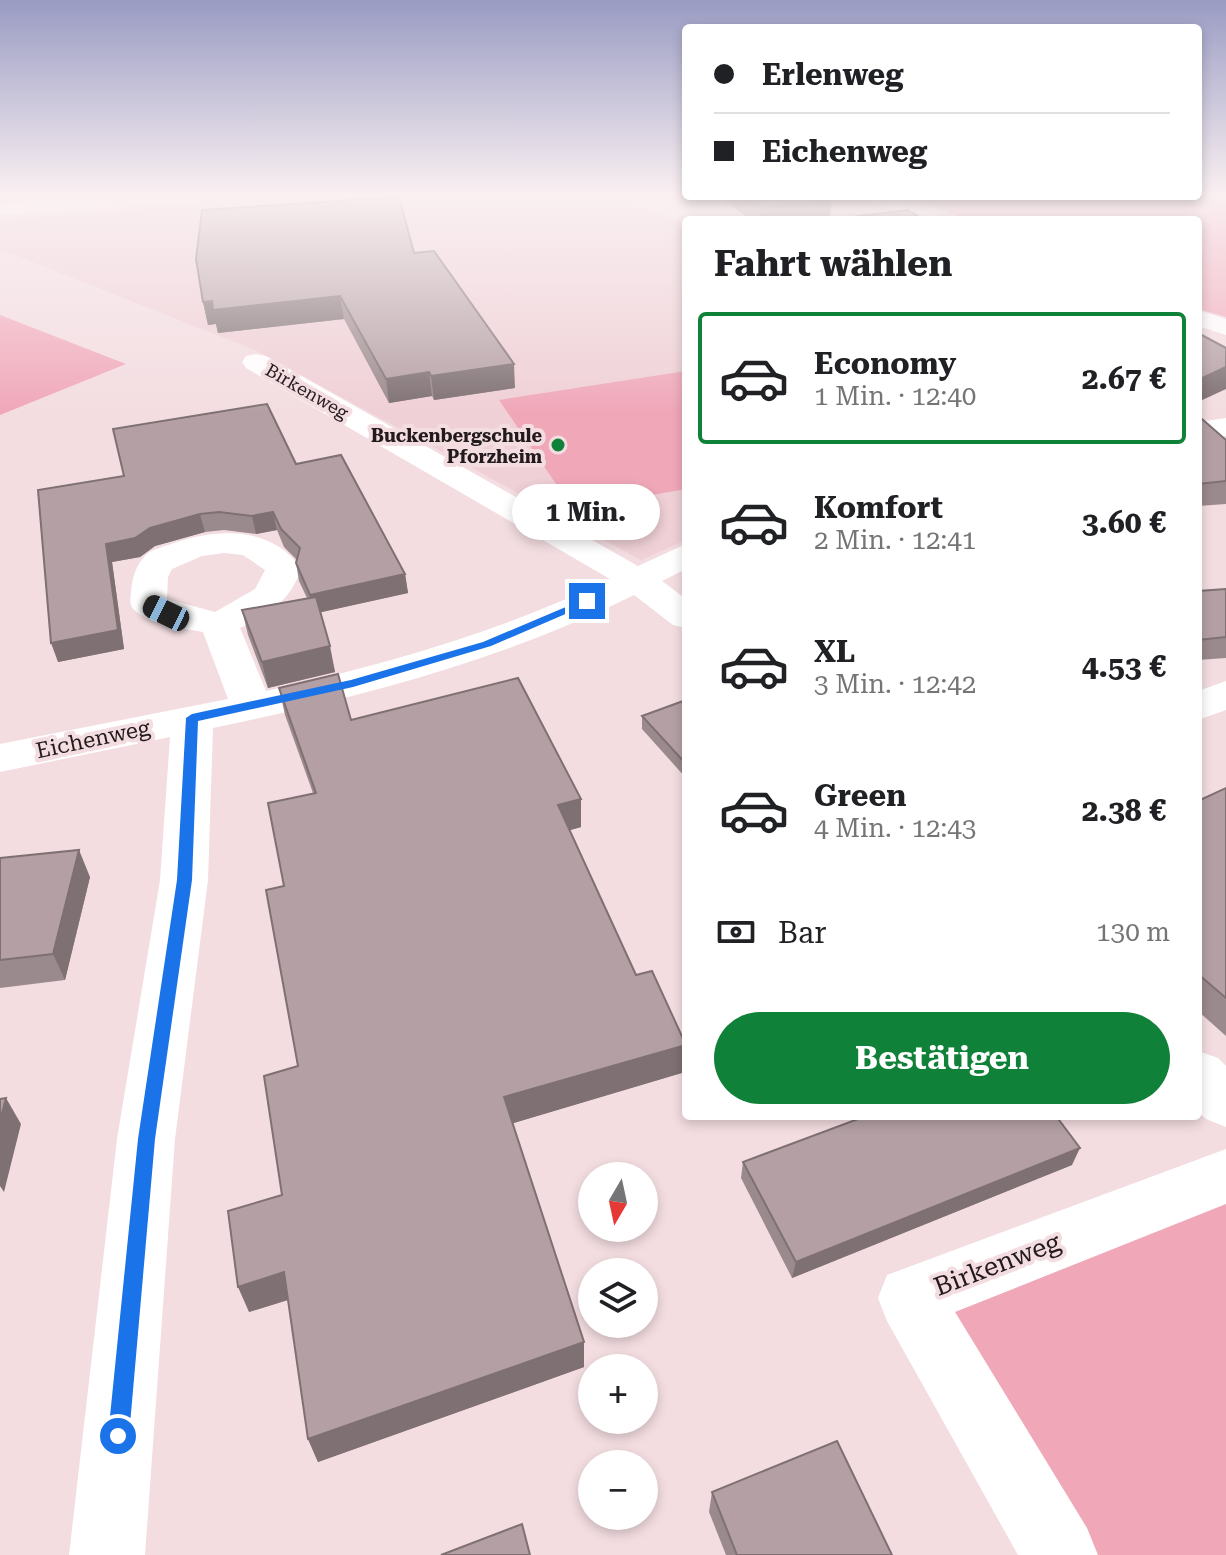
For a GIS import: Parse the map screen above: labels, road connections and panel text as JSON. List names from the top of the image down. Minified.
{"streets":{"street":["Birkenweg","Eichenweg"]},"crossings":[["Birkenweg","Eichenweg"]],"places":["Buckenbergschule Pforzheim"],"north":"bottom","page":{"banner":["Erlenweg","Eichenweg"],"heading":"Fahrt wählen","list":[{"name":"Economy","note":"1 Min. · 12:40","value":"2.67 €"},{"name":"Komfort","note":"2 Min. · 12:41","value":"3.60 €"},{"name":"XL","note":"3 Min. · 12:42","value":"4.53 €"},{"name":"Green","note":"4 Min. · 12:43","value":"2.38 €"}],"bubble":"1 Min.","pay":["Bar","130 m"],"buttons":"Bestätigen","map_buttons":["+","−"]}}
